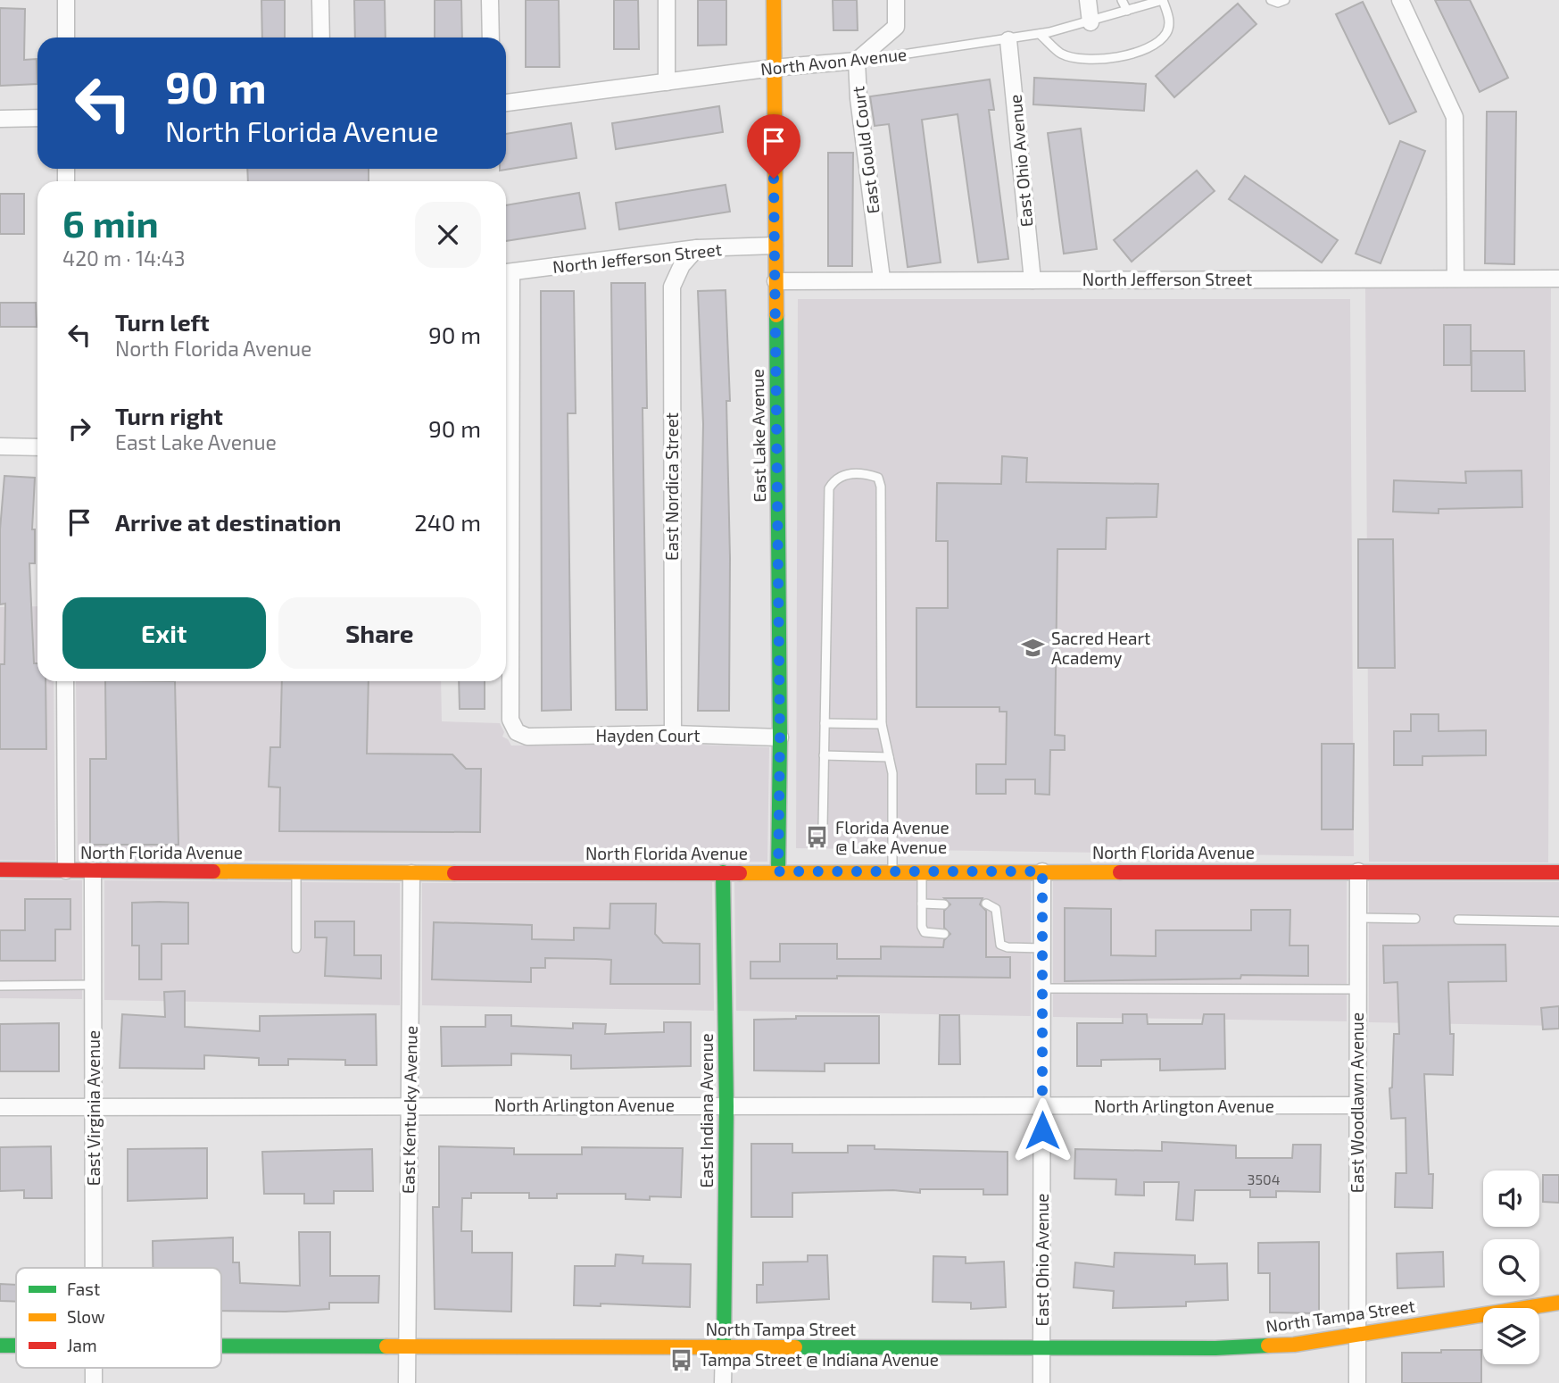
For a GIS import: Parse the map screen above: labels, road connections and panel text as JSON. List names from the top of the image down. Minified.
{"streets":{"main road":["East Lake Avenue","North Florida Avenue","East Indiana Avenue","North Tampa Street"],"street":["North Avon Avenue","East Gould Court","East Ohio Avenue","North Jefferson Street","East Nordica Street","Hayden Court","East Woodlawn Avenue","North Arlington Avenue","East Virginia Avenue","East Kentucky Avenue"]},"crossings":[["North Avon Avenue","East Gould Court"],["North Avon Avenue","East Ohio Avenue"],["North Avon Avenue","East Lake Avenue"],["East Gould Court","North Jefferson Street"],["East Ohio Avenue","North Jefferson Street"],["East Ohio Avenue","North Florida Avenue"],["East Ohio Avenue","North Arlington Avenue"],["East Ohio Avenue","North Tampa Street"],["North Jefferson Street","East Lake Avenue"],["North Jefferson Street","East Nordica Street"],["North Jefferson Street","Hayden Court"],["East Lake Avenue","Hayden Court"],["East Lake Avenue","North Florida Avenue"],["East Nordica Street","Hayden Court"],["North Florida Avenue","East Woodlawn Avenue"],["North Florida Avenue","East Virginia Avenue"],["North Florida Avenue","East Kentucky Avenue"],["North Florida Avenue","East Indiana Avenue"],["East Woodlawn Avenue","North Arlington Avenue"],["East Woodlawn Avenue","North Tampa Street"],["North Arlington Avenue","East Virginia Avenue"],["North Arlington Avenue","East Kentucky Avenue"],["North Arlington Avenue","East Indiana Avenue"],["East Kentucky Avenue","North Tampa Street"],["East Indiana Avenue","North Tampa Street"]],"places":{"school or university":["Sacred Heart Academy"],"bus stop":["Florida Avenue @ Lake Avenue","Tampa Street @ Indiana Avenue"]},"house_numbers":["3504"],"legend":["Fast","Slow","Jam"],"page":{"turn":["90 m","North Florida Avenue"],"heading":["6 min","420 m · 14:43"],"list":[{"name":"Turn left","note":"North Florida Avenue","value":"90 m"},{"name":"Turn right","note":"East Lake Avenue","value":"90 m"},{"name":"Arrive at destination","value":"240 m"}],"buttons":["Exit","Share"]}}
